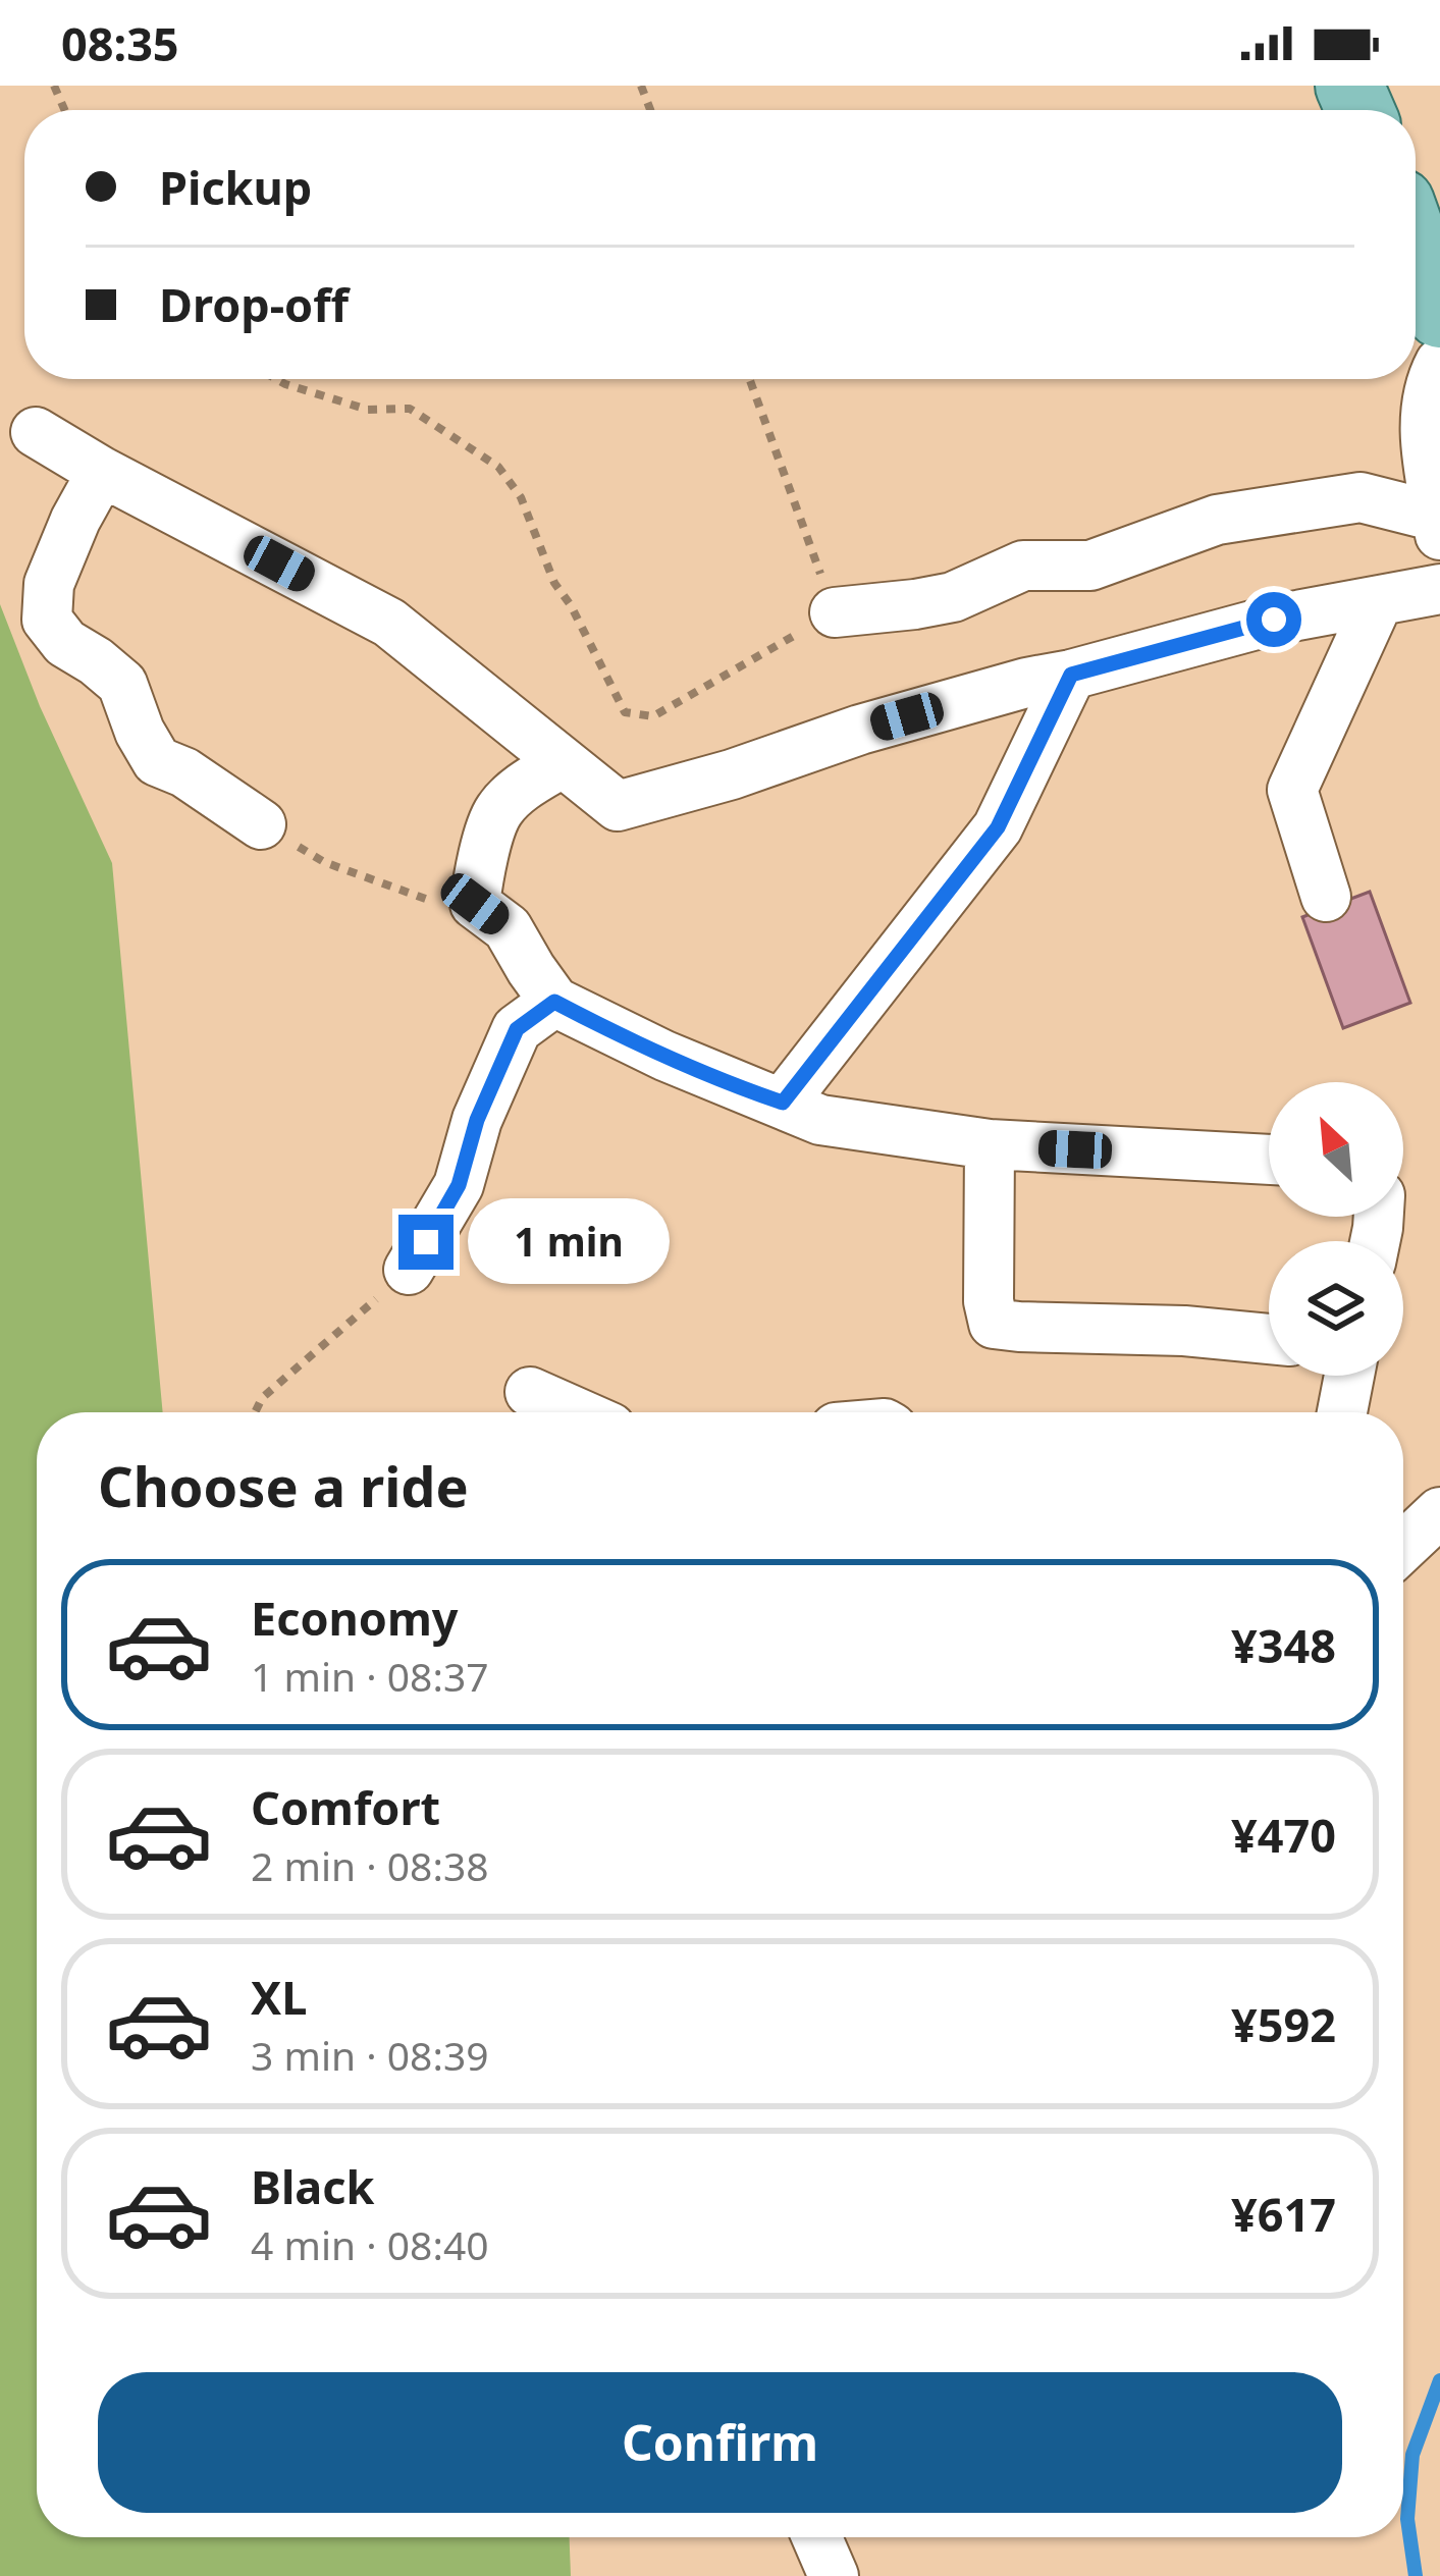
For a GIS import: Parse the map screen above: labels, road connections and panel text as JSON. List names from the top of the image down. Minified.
{"north":"top left","page":{"status":"08:35","banner":["Pickup","Drop-off"],"bubble":"1 min","heading":"Choose a ride","list":[{"name":"Economy","note":"1 min · 08:37","value":"¥348"},{"name":"Comfort","note":"2 min · 08:38","value":"¥470"},{"name":"XL","note":"3 min · 08:39","value":"¥592"},{"name":"Black","note":"4 min · 08:40","value":"¥617"}],"buttons":"Confirm"}}
